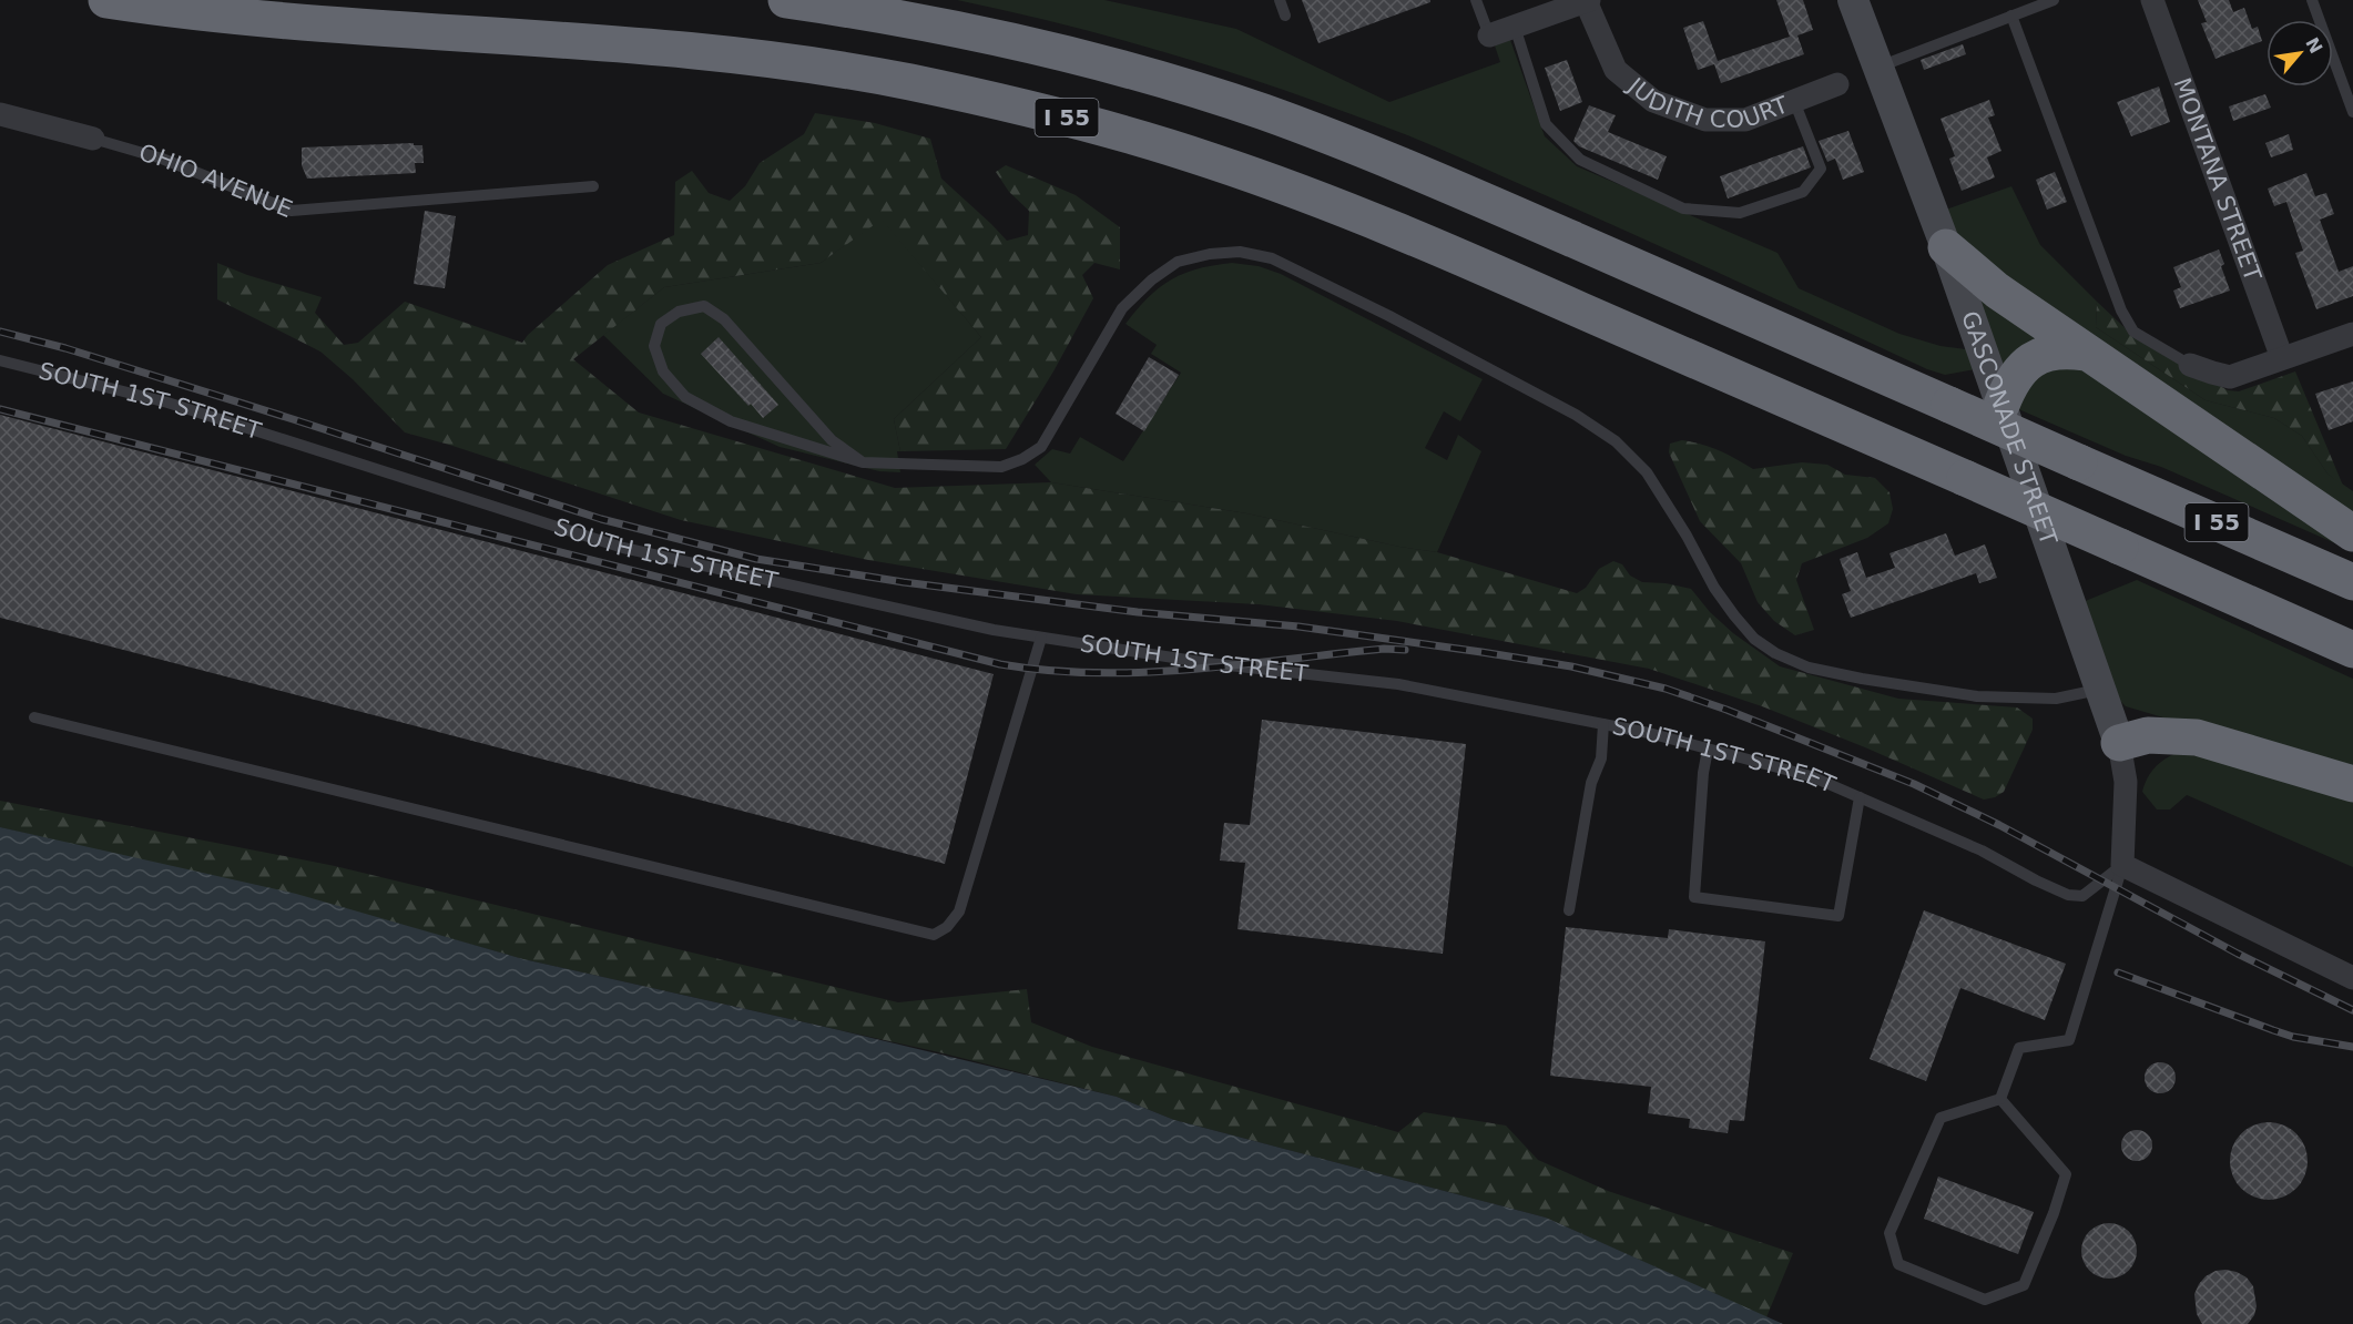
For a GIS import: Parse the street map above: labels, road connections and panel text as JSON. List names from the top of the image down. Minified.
{"streets":{"highway":["I 55"],"street":["JUDITH COURT","OHIO AVENUE","MONTANA STREET","GASCONADE STREET"],"lane":["SOUTH 1ST STREET"]},"crossings":[["SOUTH 1ST STREET","GASCONADE STREET"]],"north":"top right"}
